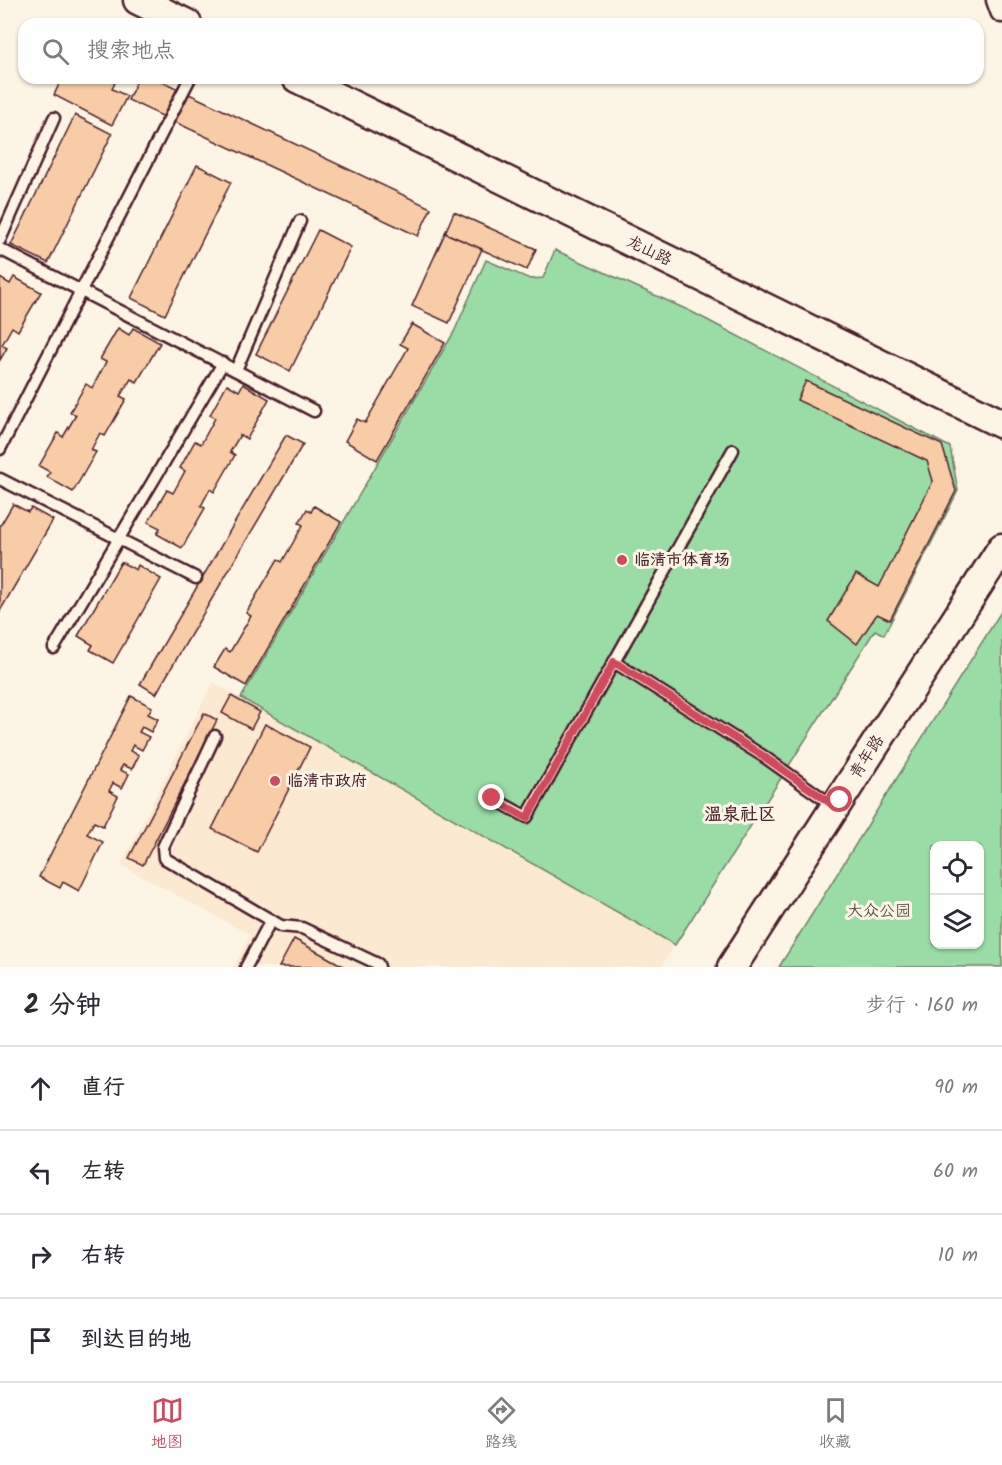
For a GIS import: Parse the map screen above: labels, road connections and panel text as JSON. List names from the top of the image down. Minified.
{"streets":{"street":["龙山路","青年路"]},"districts":["温泉社区"],"parks":["大众公园"],"places":["临清市体育场","临清市政府"],"page":{"search":"搜索地点","heading":["2 分钟","步行 · 160 m"],"list":[["直行","90 m"],["左转","60 m"],["右转","10 m"],"到达目的地"],"nav":["地图","路线","收藏"]}}
